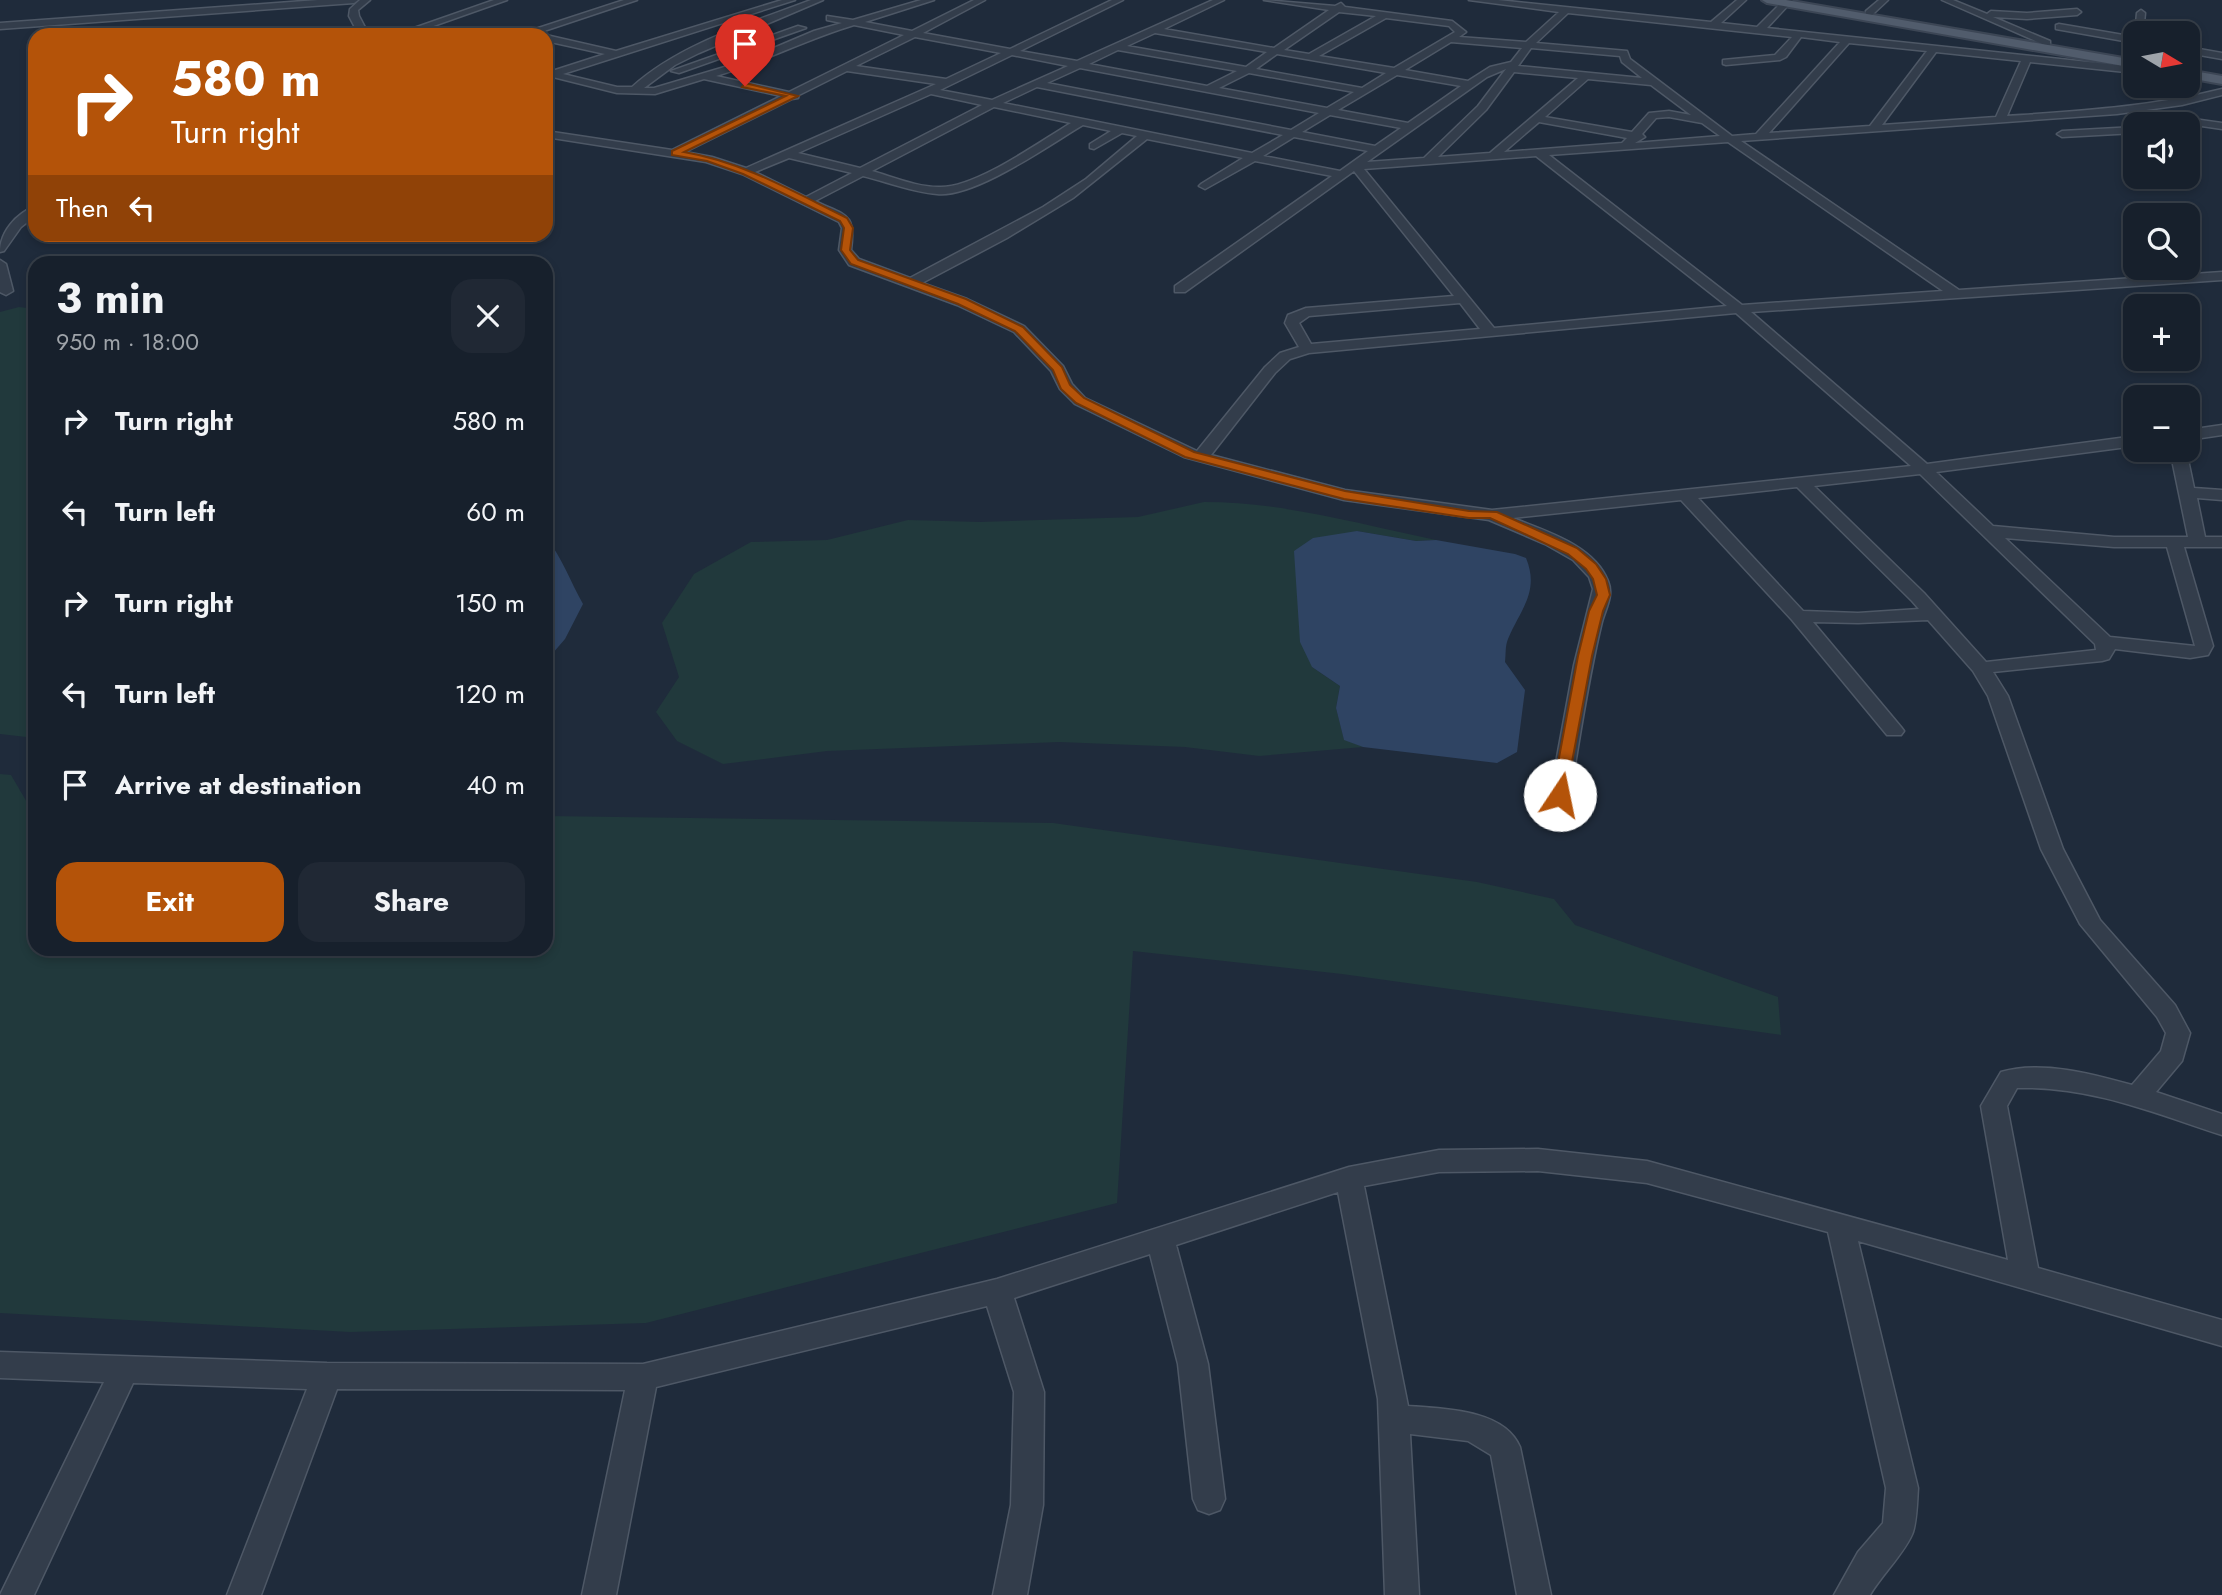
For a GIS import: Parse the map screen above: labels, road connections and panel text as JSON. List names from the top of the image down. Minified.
{"north":"right","page":{"map_buttons":["+","−"],"turn":["580 m","Turn right"],"then":"Then","heading":["3 min","950 m · 18:00"],"list":[{"name":"Turn right","value":"580 m"},{"name":"Turn left","value":"60 m"},{"name":"Turn right","value":"150 m"},{"name":"Turn left","value":"120 m"},{"name":"Arrive at destination","value":"40 m"}],"buttons":["Exit","Share"]}}
